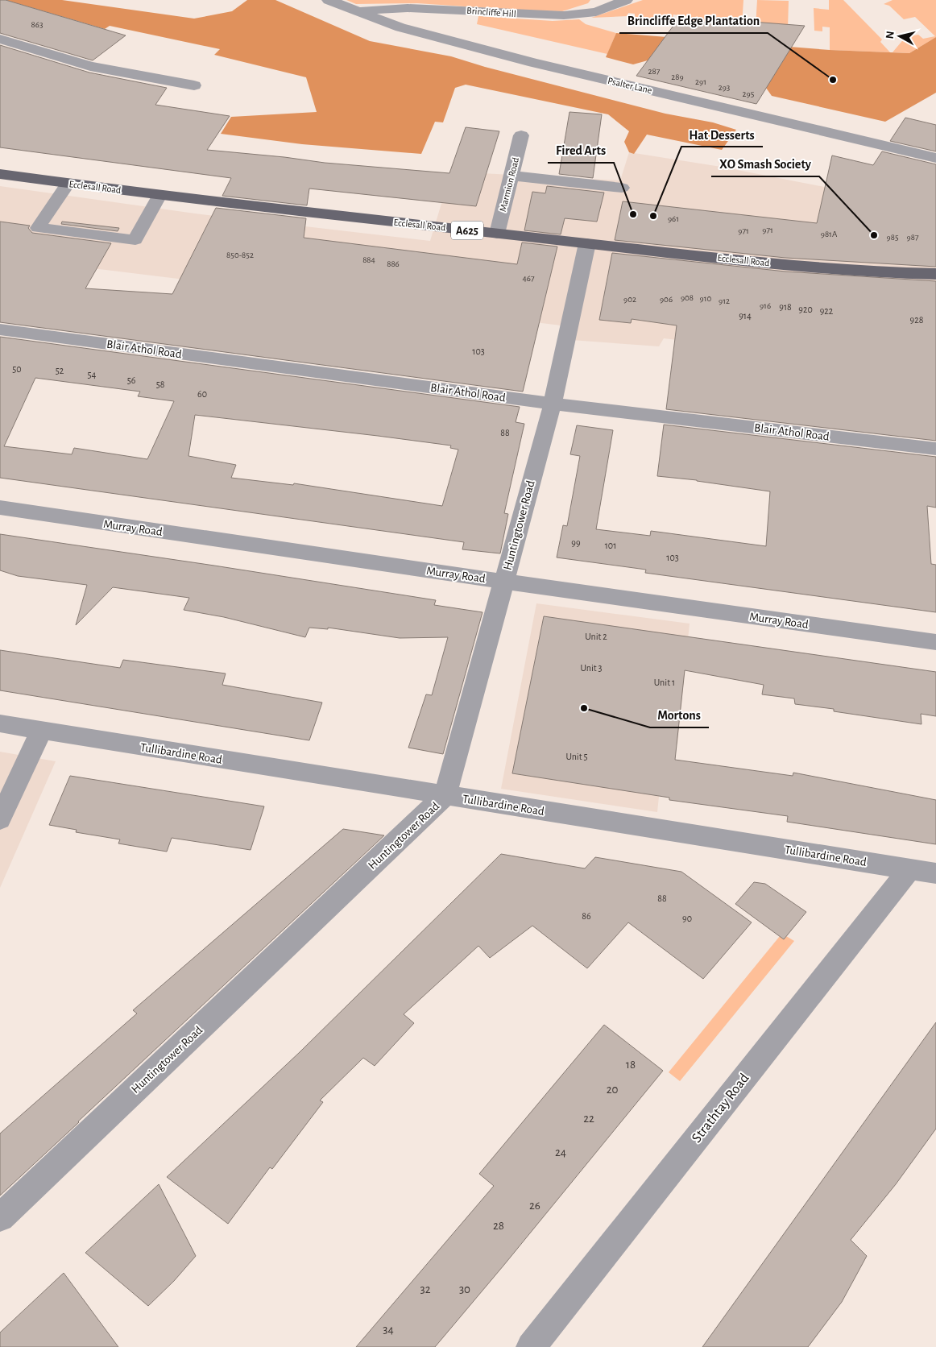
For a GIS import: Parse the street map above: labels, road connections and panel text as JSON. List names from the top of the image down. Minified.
{"streets":{"main road":["Ecclesall Road","A625"],"street":["Brincliffe Hill","Psalter Lane","Marmion Road","Blair Athol Road","Huntingtower Road","Murray Road","Tullibardine Road","Strathtay Road"]},"crossings":[["Brincliffe Hill","Psalter Lane"],["Marmion Road","Ecclesall Road"],["Ecclesall Road","Huntingtower Road"],["Blair Athol Road","Huntingtower Road"],["Huntingtower Road","Murray Road"],["Huntingtower Road","Tullibardine Road"],["Tullibardine Road","Strathtay Road"]],"places":["Brincliffe Edge Plantation","Fired Arts","Hat Desserts","XO Smash Society","Mortons"],"house_numbers":["863","287","289","291","293","295","961","971","971","981A","985","987","850-852","884","886","467","908","910","902","906","912","916","918","920","922","914","928","103","50","52","54","56","58","60","88","99","101","103","Unit 2","Unit 3","Unit 1","Unit 5","88","86","90","18","20","22","24","26","28","32","30","34"],"north":"left"}
